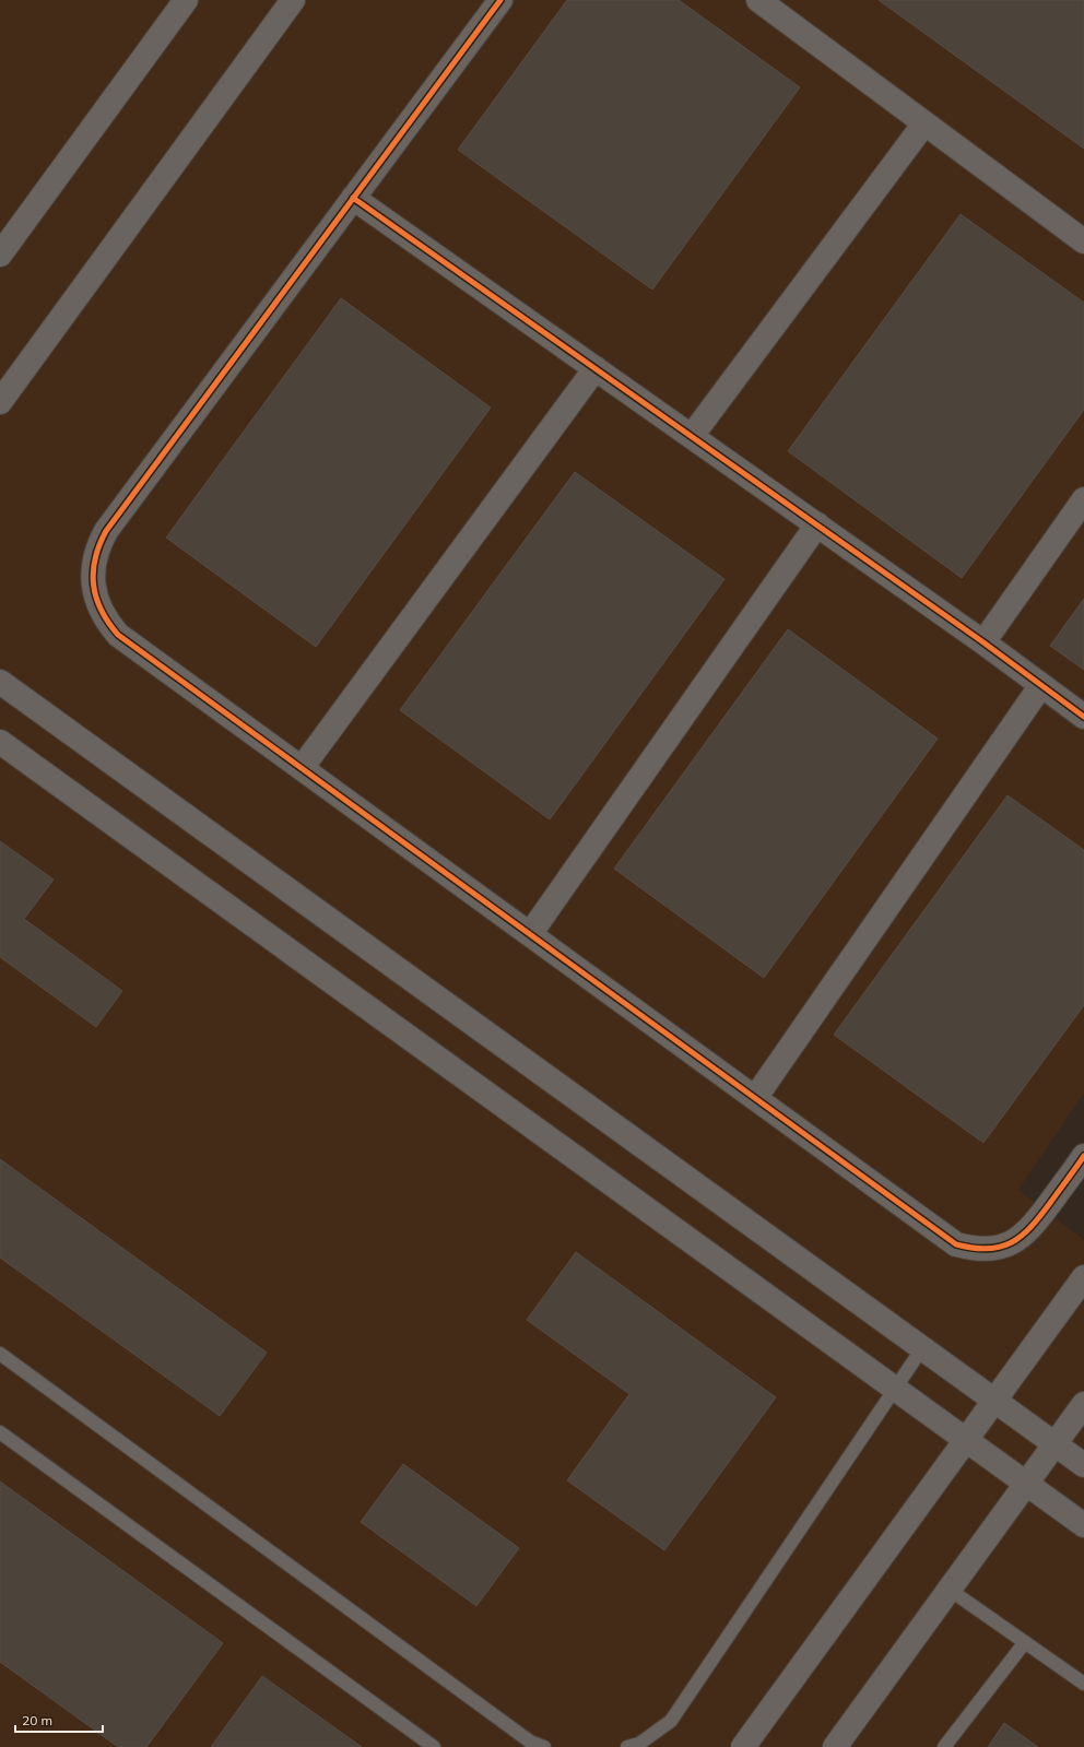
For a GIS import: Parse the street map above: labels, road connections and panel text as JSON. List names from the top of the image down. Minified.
{"scale_bar":"20 m"}
